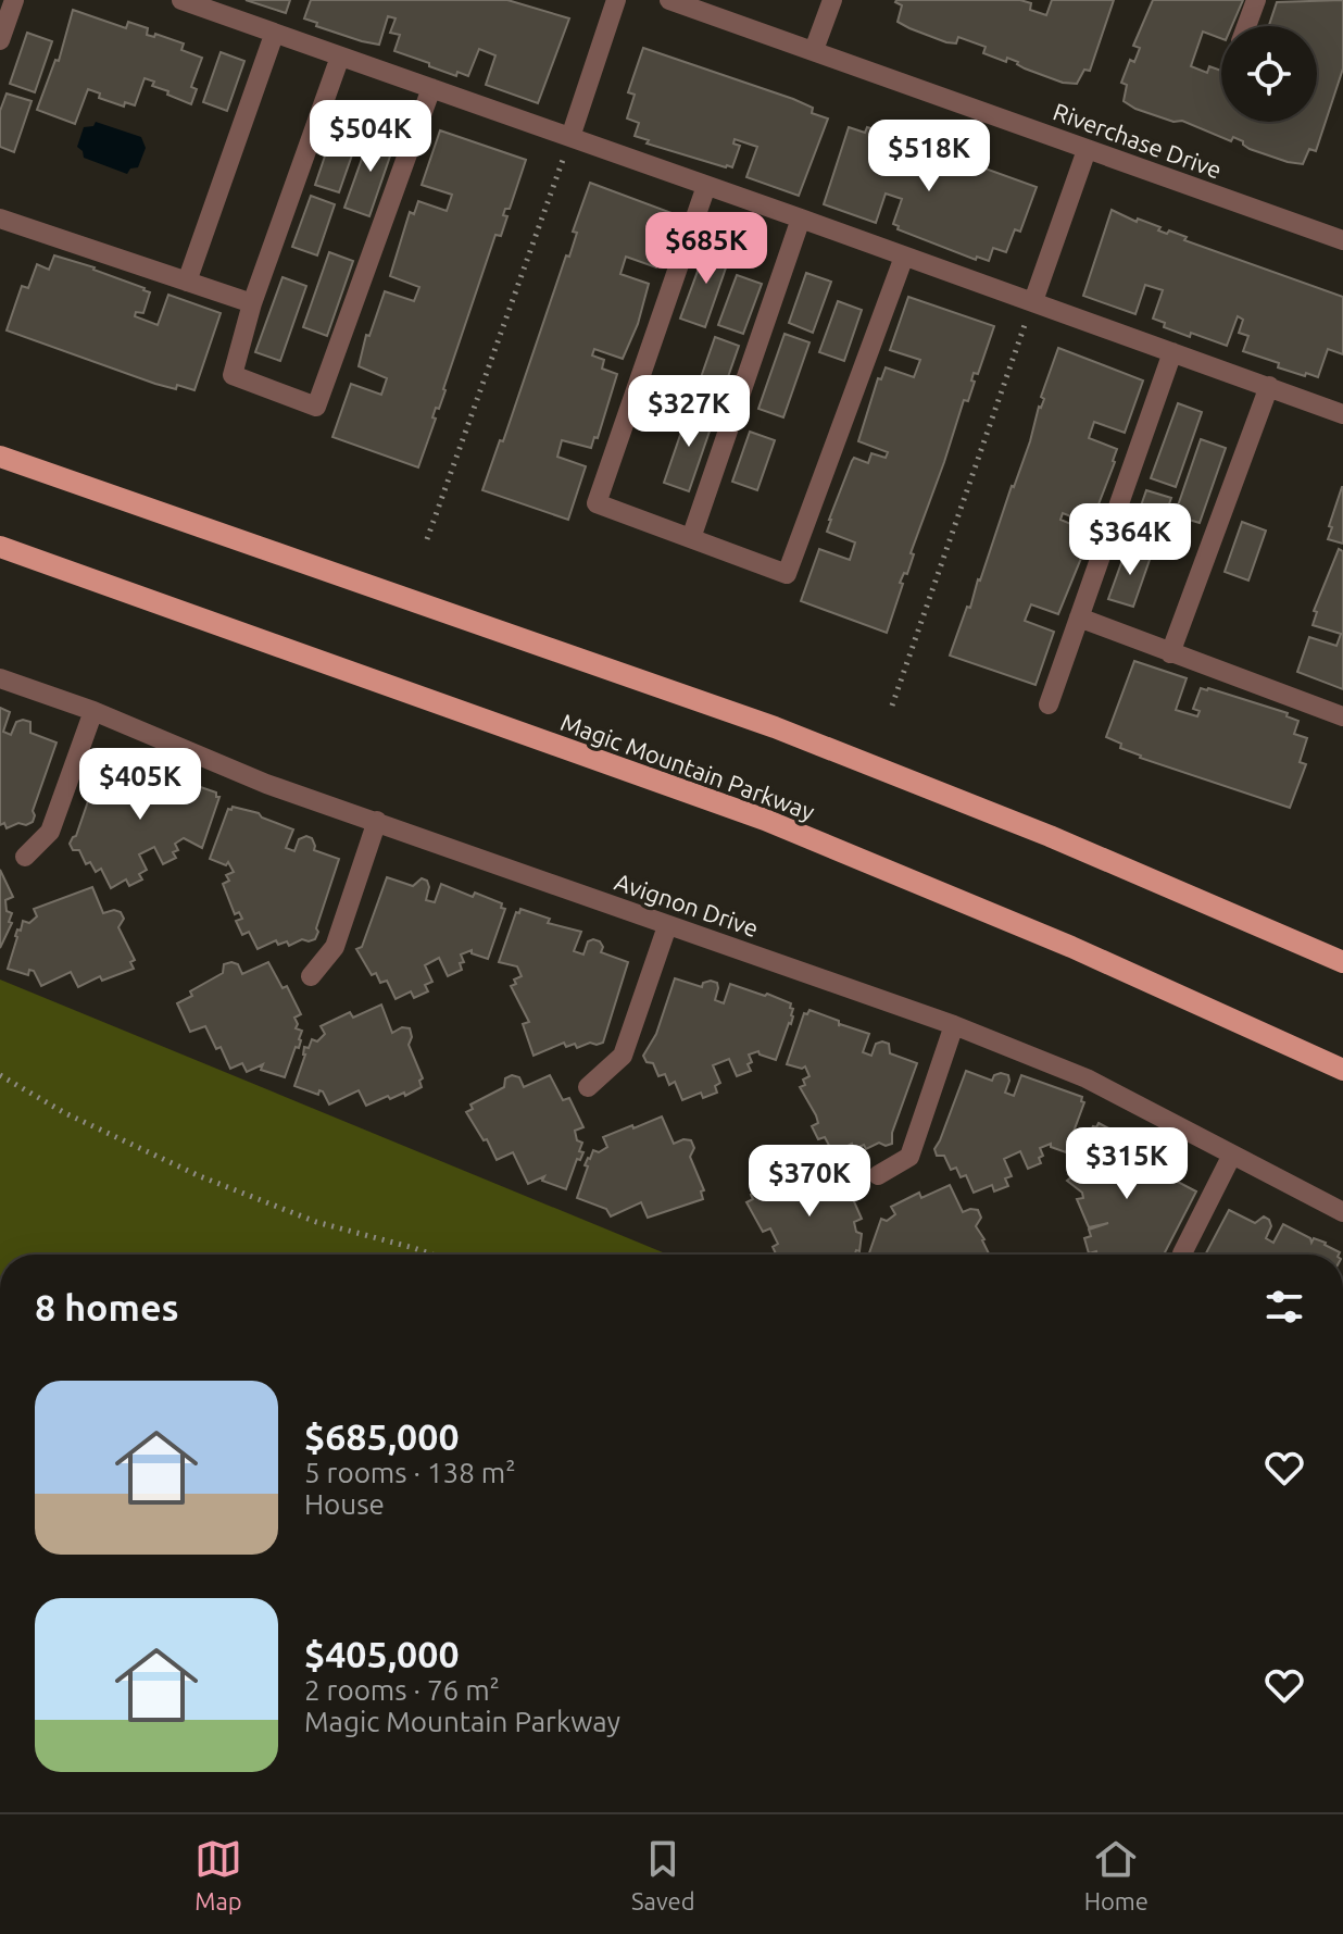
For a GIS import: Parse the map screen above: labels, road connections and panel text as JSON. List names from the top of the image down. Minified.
{"streets":{"main road":["Magic Mountain Parkway"],"lane":["Riverchase Drive","Avignon Drive"]},"page":{"price":["$504K","$518K","$685K","$327K","$364K","$405K","$315K","$370K"],"heading":"8 homes","list":[{"name":"$685,000","note":"5 rooms · 138 m² · House"},{"name":"$405,000","note":"2 rooms · 76 m² · Magic Mountain Parkway"}],"tabs":["Map","Saved","Home"]}}
